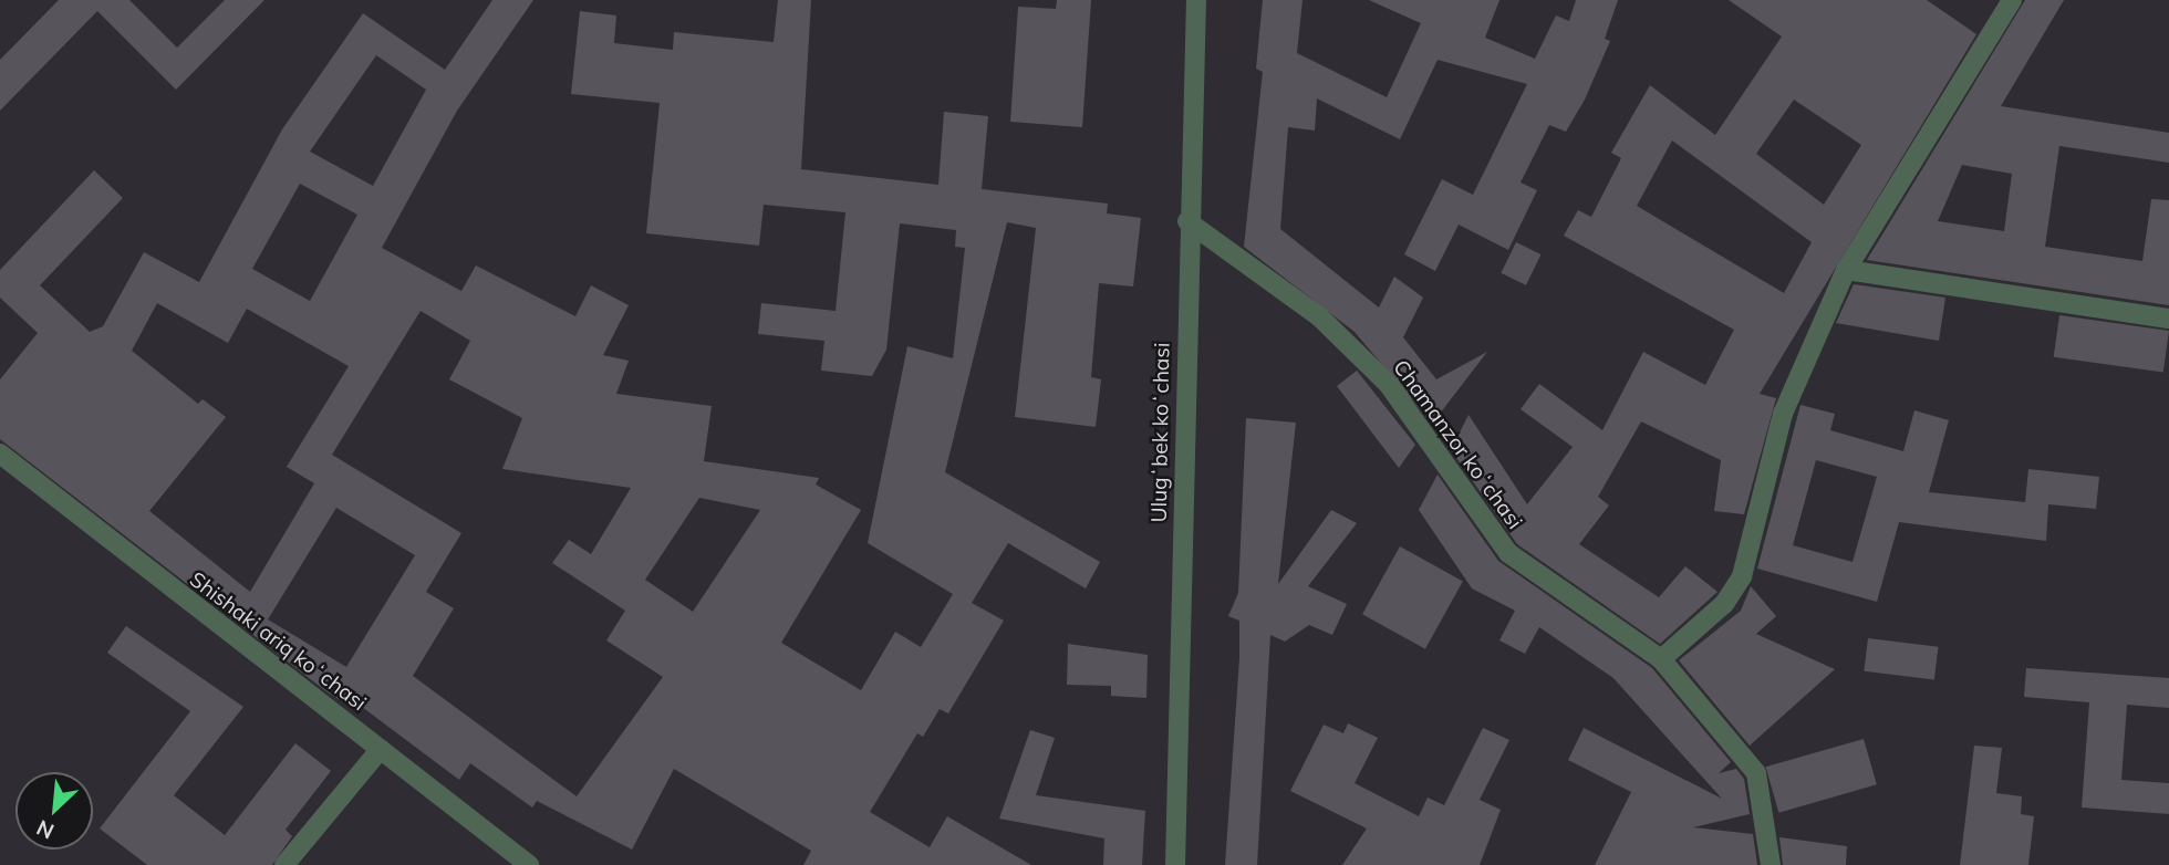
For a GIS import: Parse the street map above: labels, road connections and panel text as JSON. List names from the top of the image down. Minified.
{"streets":{"street":["Ulugʻbek koʻchasi","Chamanzor koʻchasi","Shishaki ariq koʻchasi"]},"crossings":[["Ulugʻbek koʻchasi","Chamanzor koʻchasi"]],"north":"bottom left"}
